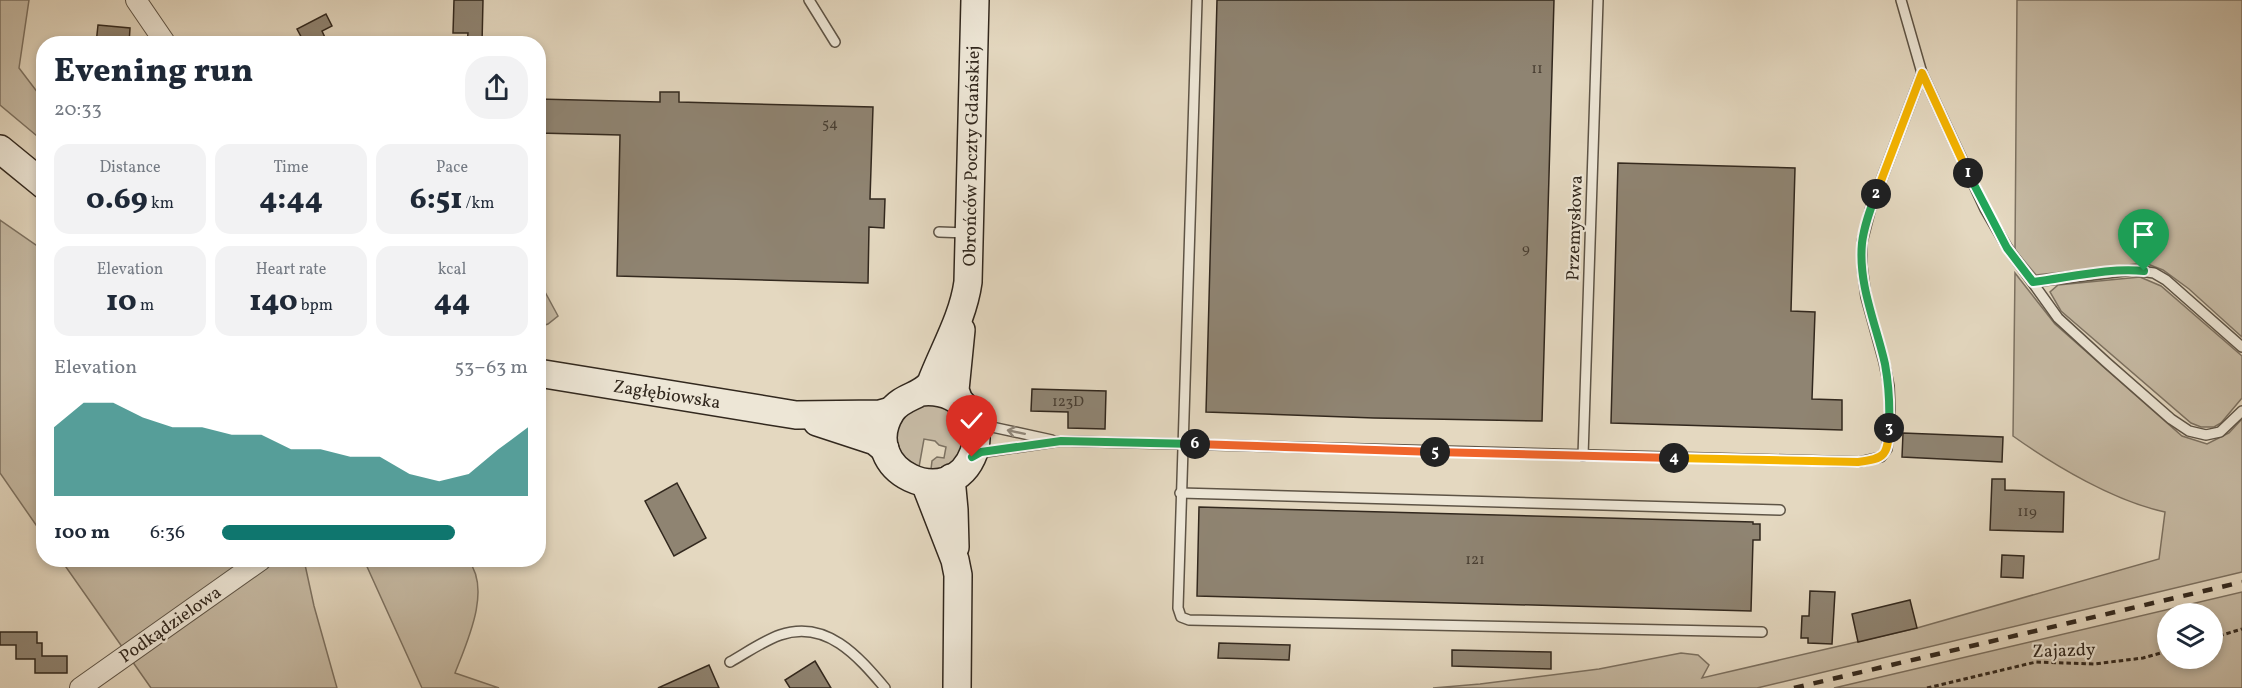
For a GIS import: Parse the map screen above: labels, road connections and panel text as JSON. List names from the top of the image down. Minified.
{"streets":{"main road":["Obrońców Poczty Gdańskiej","Zagłębiowska"],"street":["Podkądzielowa"],"lane":["Przemysłowa"],"path":["Zajazdy"]},"crossings":[["Obrońców Poczty Gdańskiej","Zagłębiowska"]],"house_numbers":["11","54","9","123D","119","121"],"page":{"heading":["Evening run","20:33"],"stats":[["Distance","0.69 km"],["Time","4:44"],["Pace","6:51 /km"],["Elevation","10 m"],["Heart rate","140 bpm"],["kcal","44"]],"pins":["1","2","3","6","5","4"],"chart":["Elevation","53–63 m"],"list":[{"name":"100 m","note":"6:36"}]}}
